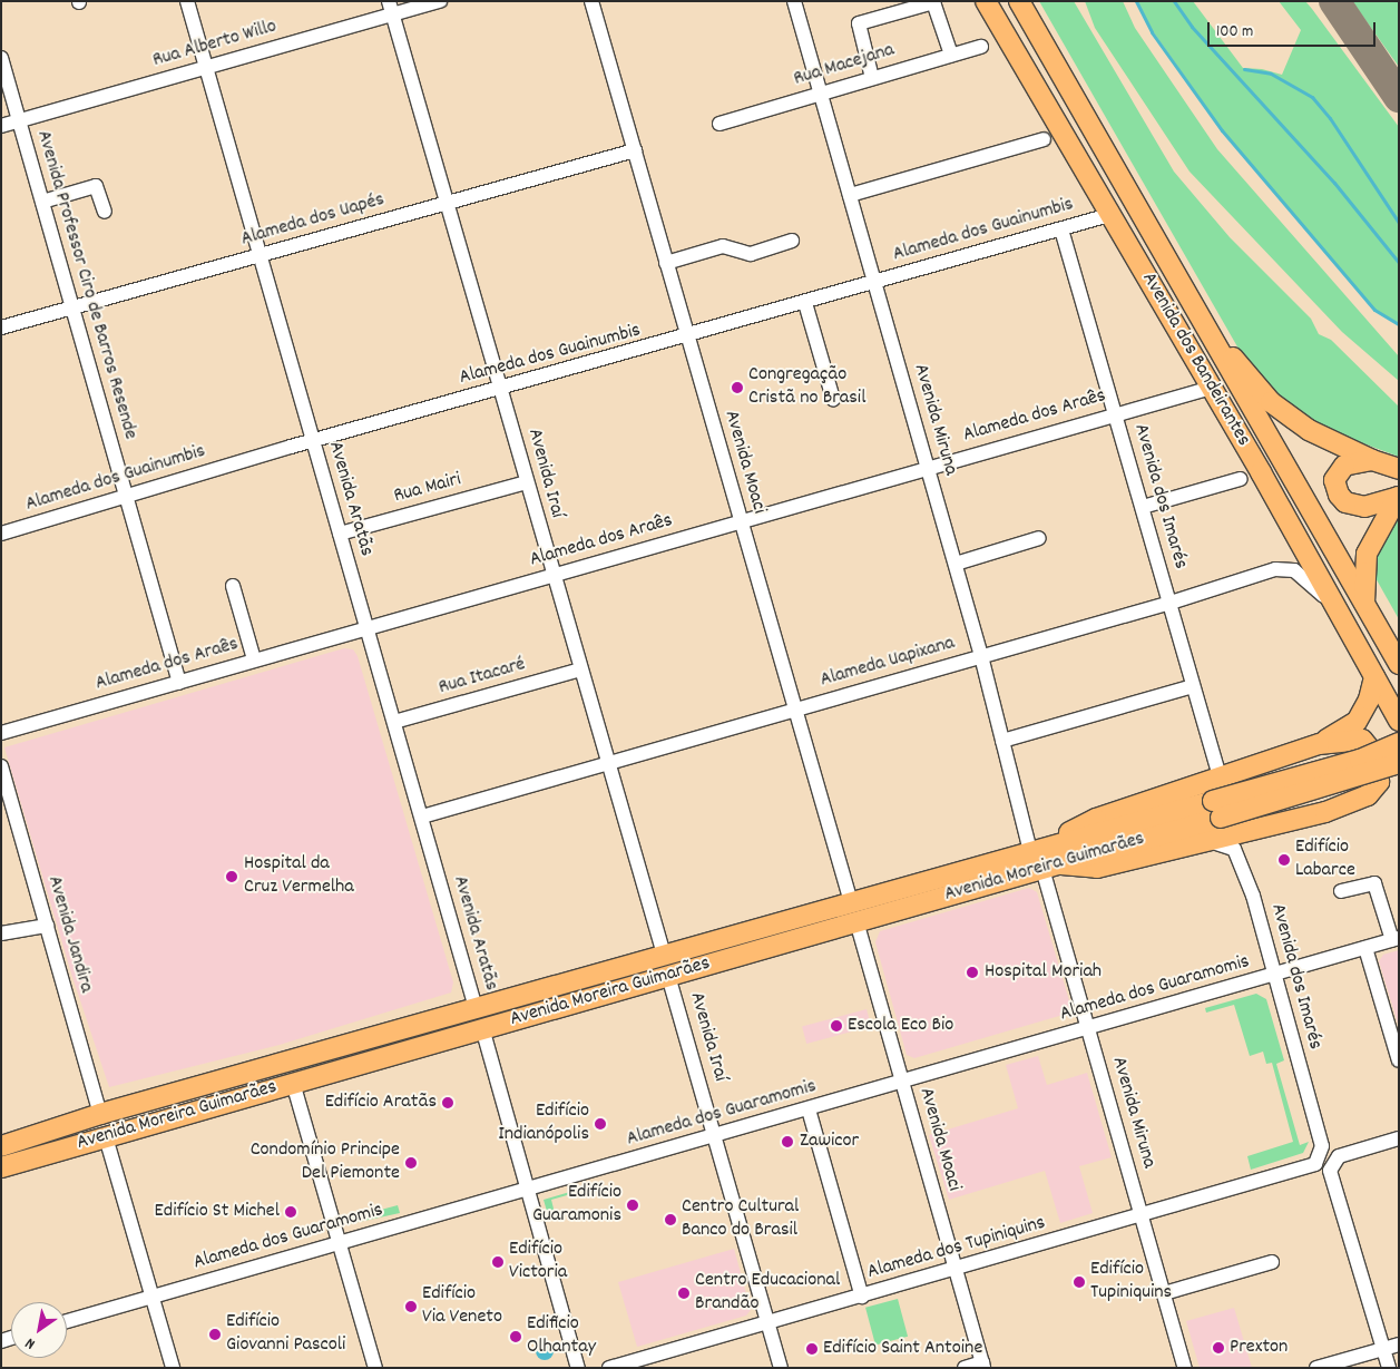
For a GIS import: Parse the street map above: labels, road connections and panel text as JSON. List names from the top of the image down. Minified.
{"streets":{"highway":["Avenida dos Bandeirantes","Avenida Moreira Guimarães"],"street":["Rua Alberto Willo","Rua Macejana","Alameda dos Uapés","Alameda dos Guainumbis","Avenida Professor Ciro de Barros Resende","Alameda dos Araês","Avenida Miruna","Avenida Moaci","Avenida Iraí","Rua Mairi","Avenida dos Imarés","Avenida Aratãs","Alameda Uapixana","Rua Itacaré","Avenida Jandira","Alameda dos Guaramomis","Alameda dos Tupiniquins"]},"crossings":[["Rua Alberto Willo","Avenida Professor Ciro de Barros Resende"],["Rua Alberto Willo","Avenida Iraí"],["Rua Alberto Willo","Avenida Aratãs"],["Rua Macejana","Avenida Miruna"],["Alameda dos Uapés","Avenida Professor Ciro de Barros Resende"],["Alameda dos Uapés","Avenida Moaci"],["Alameda dos Uapés","Avenida Iraí"],["Alameda dos Uapés","Avenida Aratãs"],["Alameda dos Guainumbis","Avenida Professor Ciro de Barros Resende"],["Alameda dos Guainumbis","Avenida dos Bandeirantes"],["Alameda dos Guainumbis","Avenida Miruna"],["Alameda dos Guainumbis","Avenida Moaci"],["Alameda dos Guainumbis","Avenida Iraí"],["Alameda dos Guainumbis","Avenida dos Imarés"],["Alameda dos Guainumbis","Avenida Aratãs"],["Avenida Professor Ciro de Barros Resende","Alameda dos Araês"],["Avenida dos Bandeirantes","Alameda dos Araês"],["Avenida dos Bandeirantes","Alameda Uapixana"],["Alameda dos Araês","Avenida Miruna"],["Alameda dos Araês","Avenida Moaci"],["Alameda dos Araês","Avenida Iraí"],["Alameda dos Araês","Avenida dos Imarés"],["Alameda dos Araês","Avenida Aratãs"],["Avenida Miruna","Alameda Uapixana"],["Avenida Miruna","Avenida Moreira Guimarães"],["Avenida Miruna","Alameda dos Guaramomis"],["Avenida Miruna","Alameda dos Tupiniquins"],["Avenida Moaci","Alameda Uapixana"],["Avenida Moaci","Avenida Moreira Guimarães"],["Avenida Moaci","Alameda dos Guaramomis"],["Avenida Moaci","Alameda dos Tupiniquins"],["Avenida Iraí","Rua Mairi"],["Avenida Iraí","Alameda Uapixana"],["Avenida Iraí","Rua Itacaré"],["Avenida Iraí","Avenida Moreira Guimarães"],["Avenida Iraí","Alameda dos Guaramomis"],["Avenida Iraí","Alameda dos Tupiniquins"],["Rua Mairi","Avenida Aratãs"],["Avenida dos Imarés","Alameda Uapixana"],["Avenida dos Imarés","Alameda dos Guaramomis"],["Avenida Aratãs","Alameda Uapixana"],["Avenida Aratãs","Rua Itacaré"],["Avenida Aratãs","Avenida Moreira Guimarães"],["Avenida Moreira Guimarães","Avenida Jandira"]],"places":["Congregação Cristã no Brasil","Edifício Labarce","Hospital da Cruz Vermelha","Hospital Moriah","Escola Eco Bio","Edifício Aratãs","Edifício Indianópolis","Zawicor","Condomínio Principe Del Piemonte","Edifício Guaramonis","Edifício St Michel","Centro Cultural Banco do Brasil","Edifício Victoria","Edifício Tupiniquins","Centro Educacional Brandão","Edifício Via Veneto","Edifício Giovanni Pascoli","Edificio Olhantay","Prexton","Edifício Saint Antoine"],"scale_bar":"100 m","north":"bottom left"}
